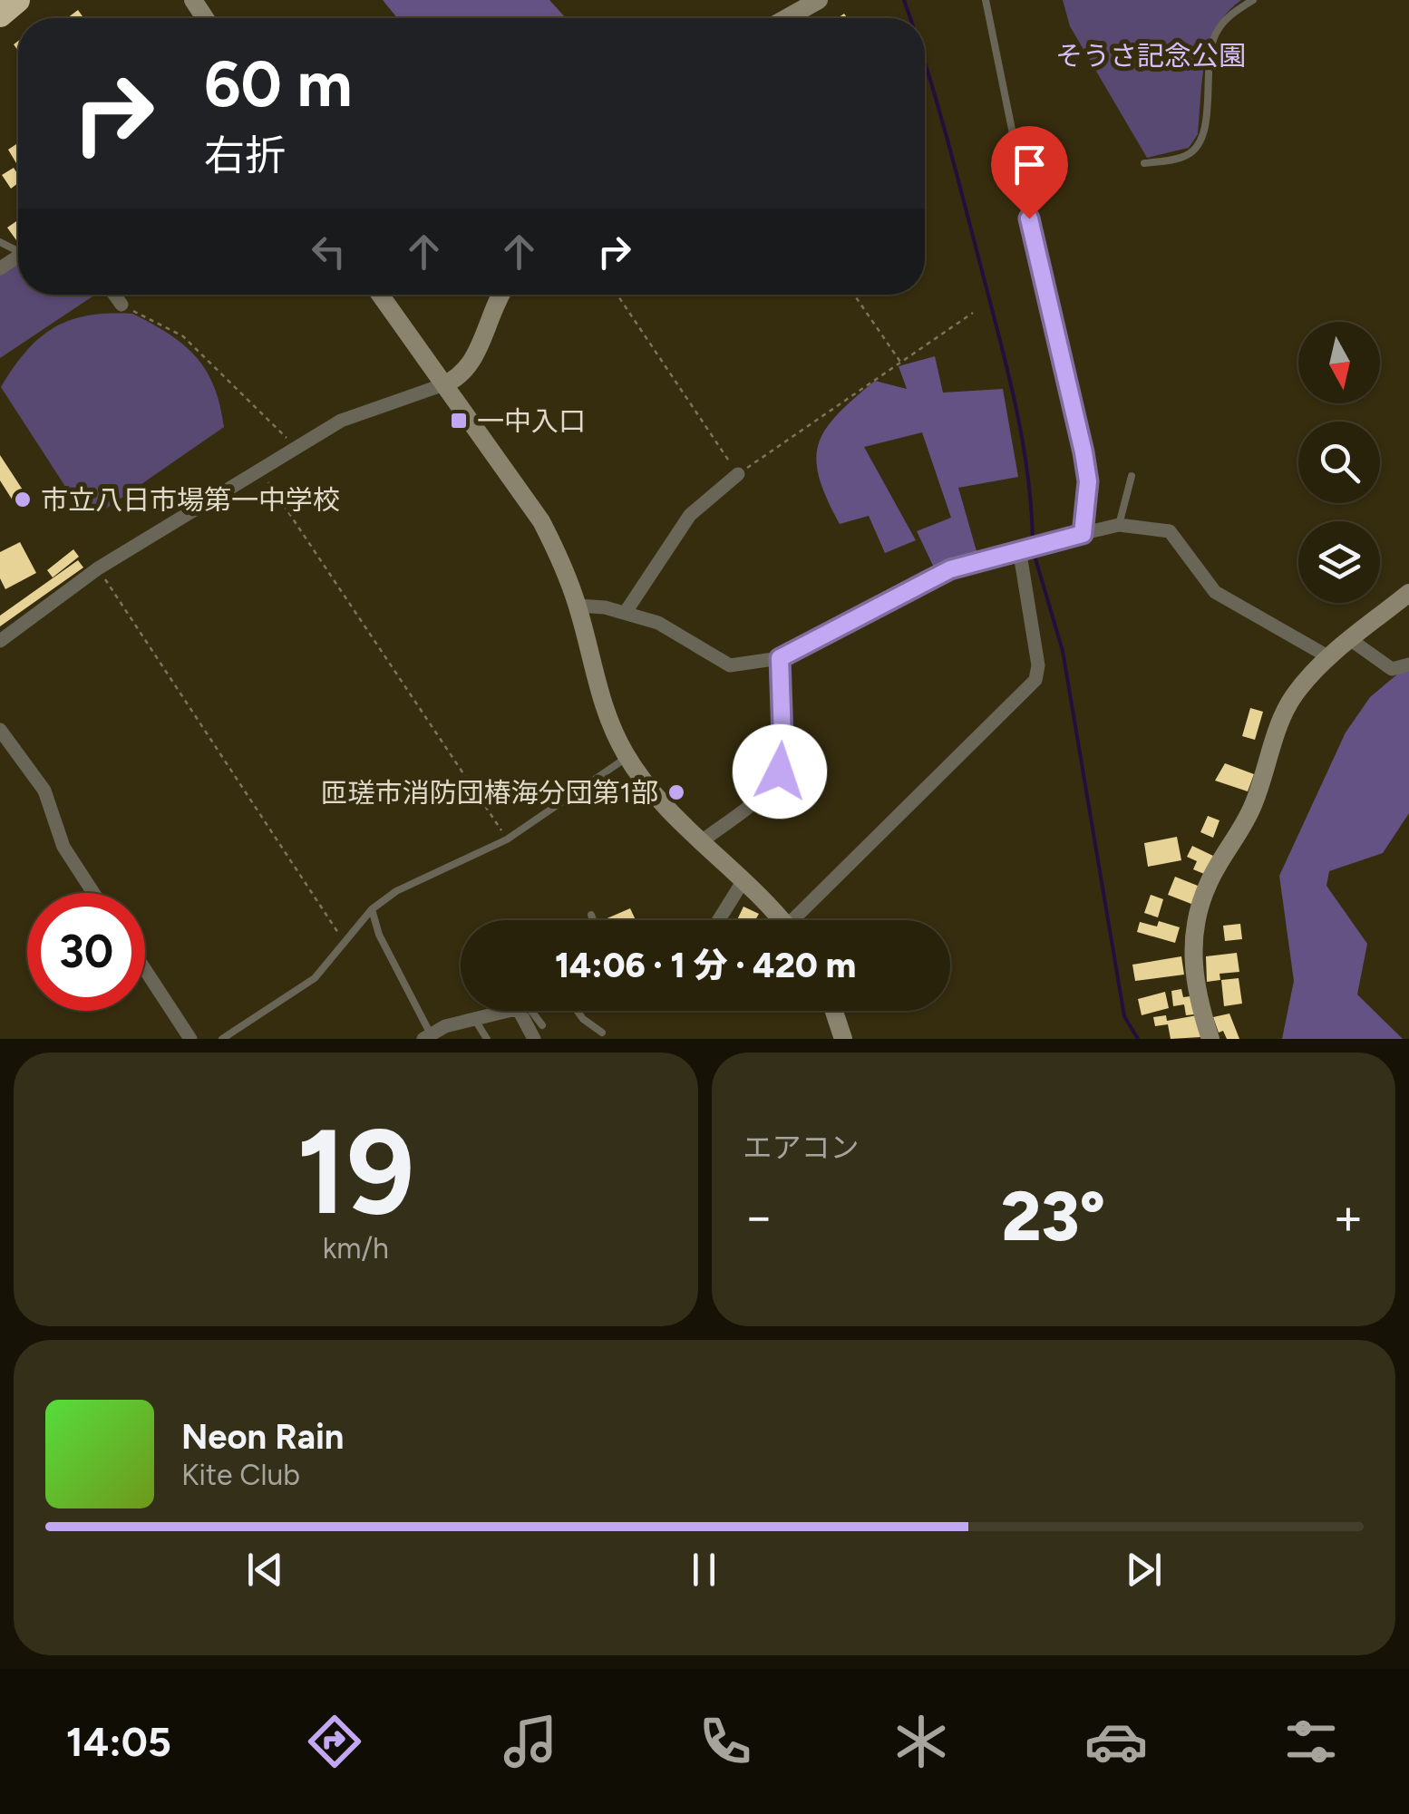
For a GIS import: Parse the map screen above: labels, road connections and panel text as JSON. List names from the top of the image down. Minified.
{"parks":["そうさ記念公園"],"places":{"transit":["一中入口"],"other":["市立八日市場第一中学校","匝瑳市消防団椿海分団第1部"]},"north":"bottom","page":{"turn":["60 m","右折"],"limit":"30","trip":"14:06 · 1 分 · 420 m","tile":[["19","km/h"],"エアコン"],"heat":["−","23°","+"],"song":["Neon Rain","Kite Club"],"tabs":"14:05"}}
